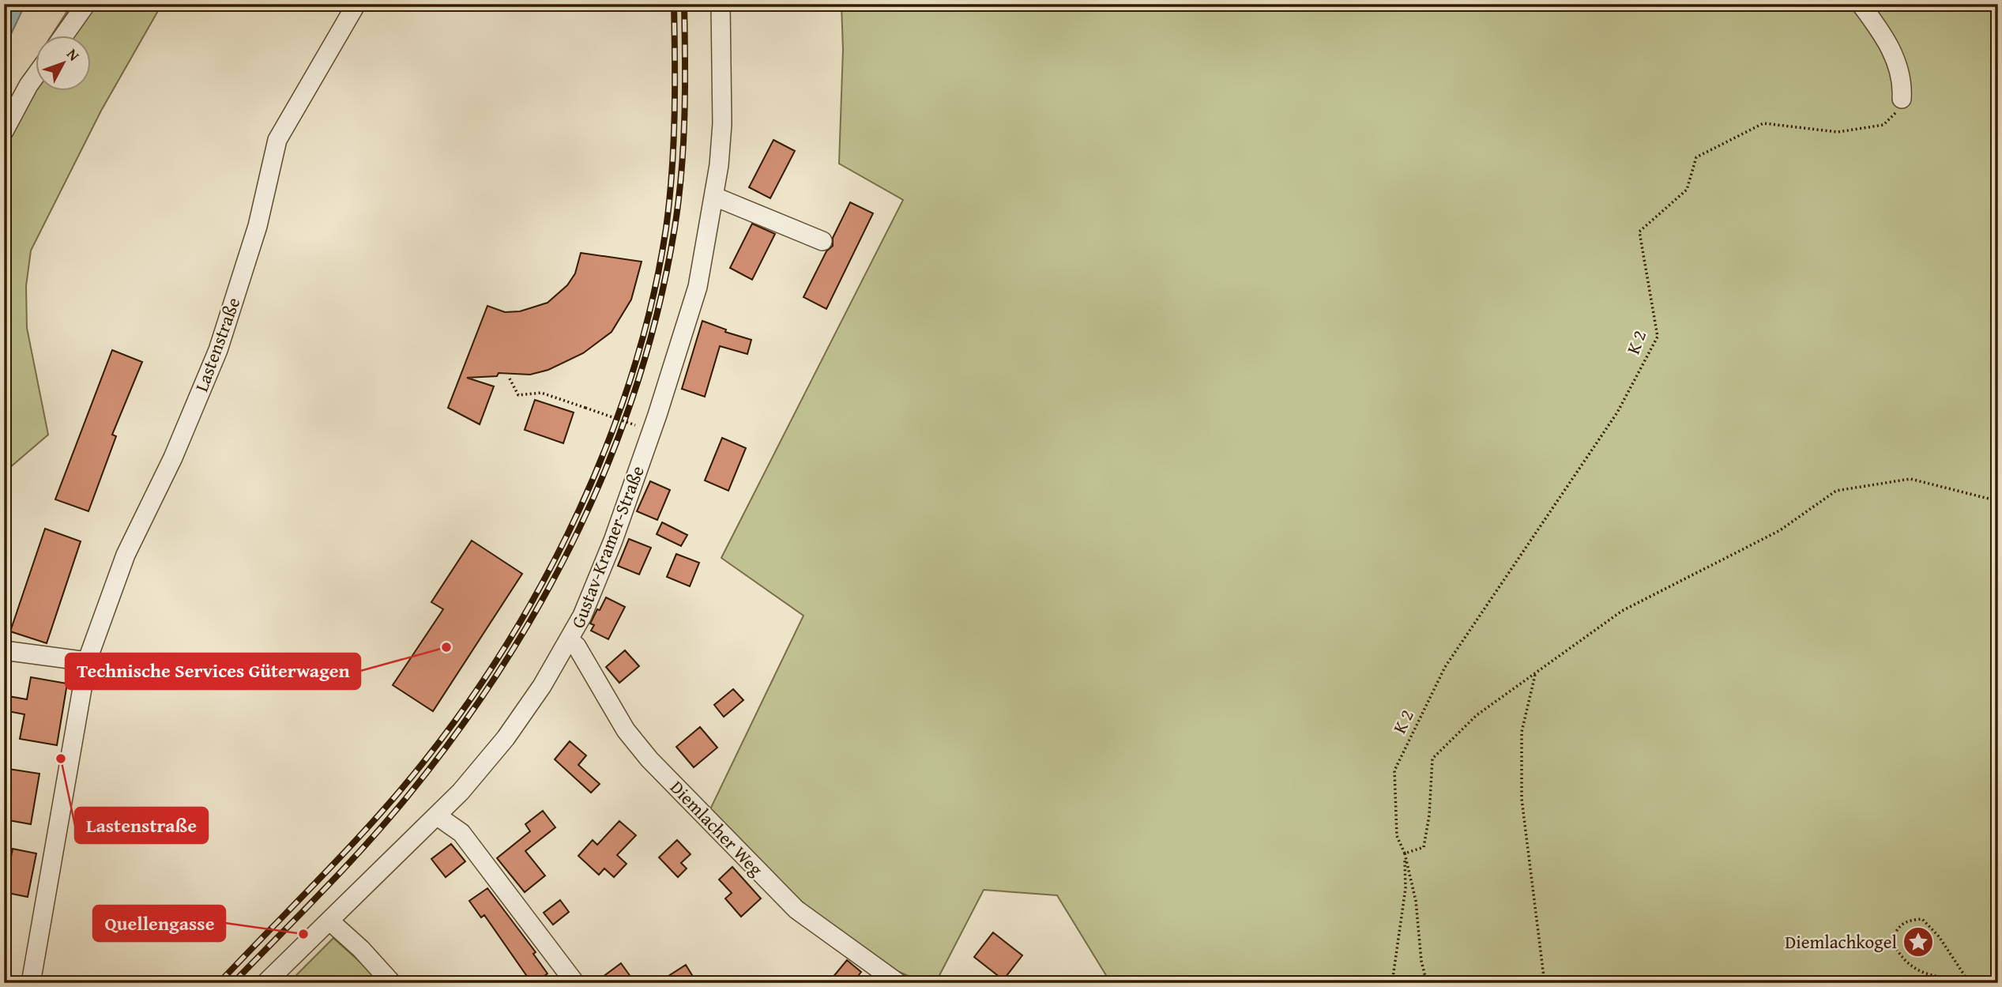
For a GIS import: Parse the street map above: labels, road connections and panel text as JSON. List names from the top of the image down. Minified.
{"streets":{"street":["Lastenstraße","Gustav-Kramer-Straße","Diemlacher Weg"],"path":["K 2"]},"crossings":[["Gustav-Kramer-Straße","Diemlacher Weg"]],"places":{"other":["Technische Services Güterwagen","Lastenstraße","Quellengasse"],"place":["Diemlachkogel"]},"north":"top right"}
